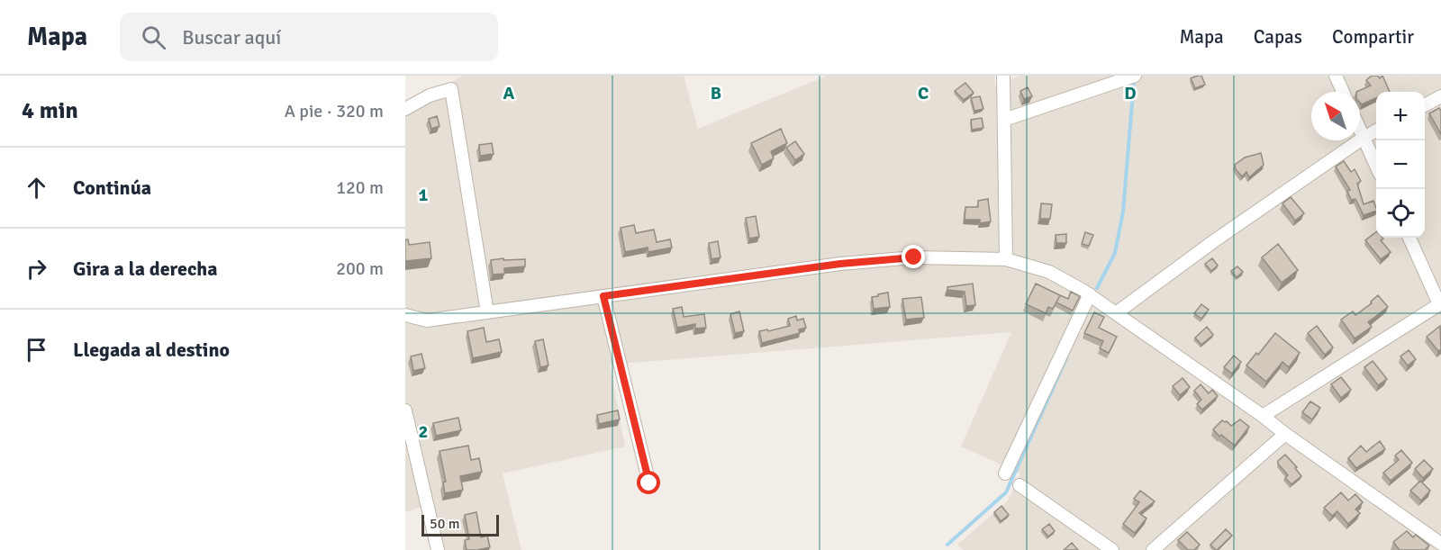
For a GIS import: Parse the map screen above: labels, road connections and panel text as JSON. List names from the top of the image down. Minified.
{"scale_bar":"50 m","north":"top left","page":{"header":"Mapa","search":"Buscar aquí","nav":["Mapa","Capas","Compartir"],"heading":["4 min","A pie · 320 m"],"map_buttons":["+","−"],"list":[["Continúa","120 m"],["Gira a la derecha","200 m"],"Llegada al destino"],"scale":"50 m"},"grid":{"columns":["A","B","C","D"],"rows":["1","2"]}}
